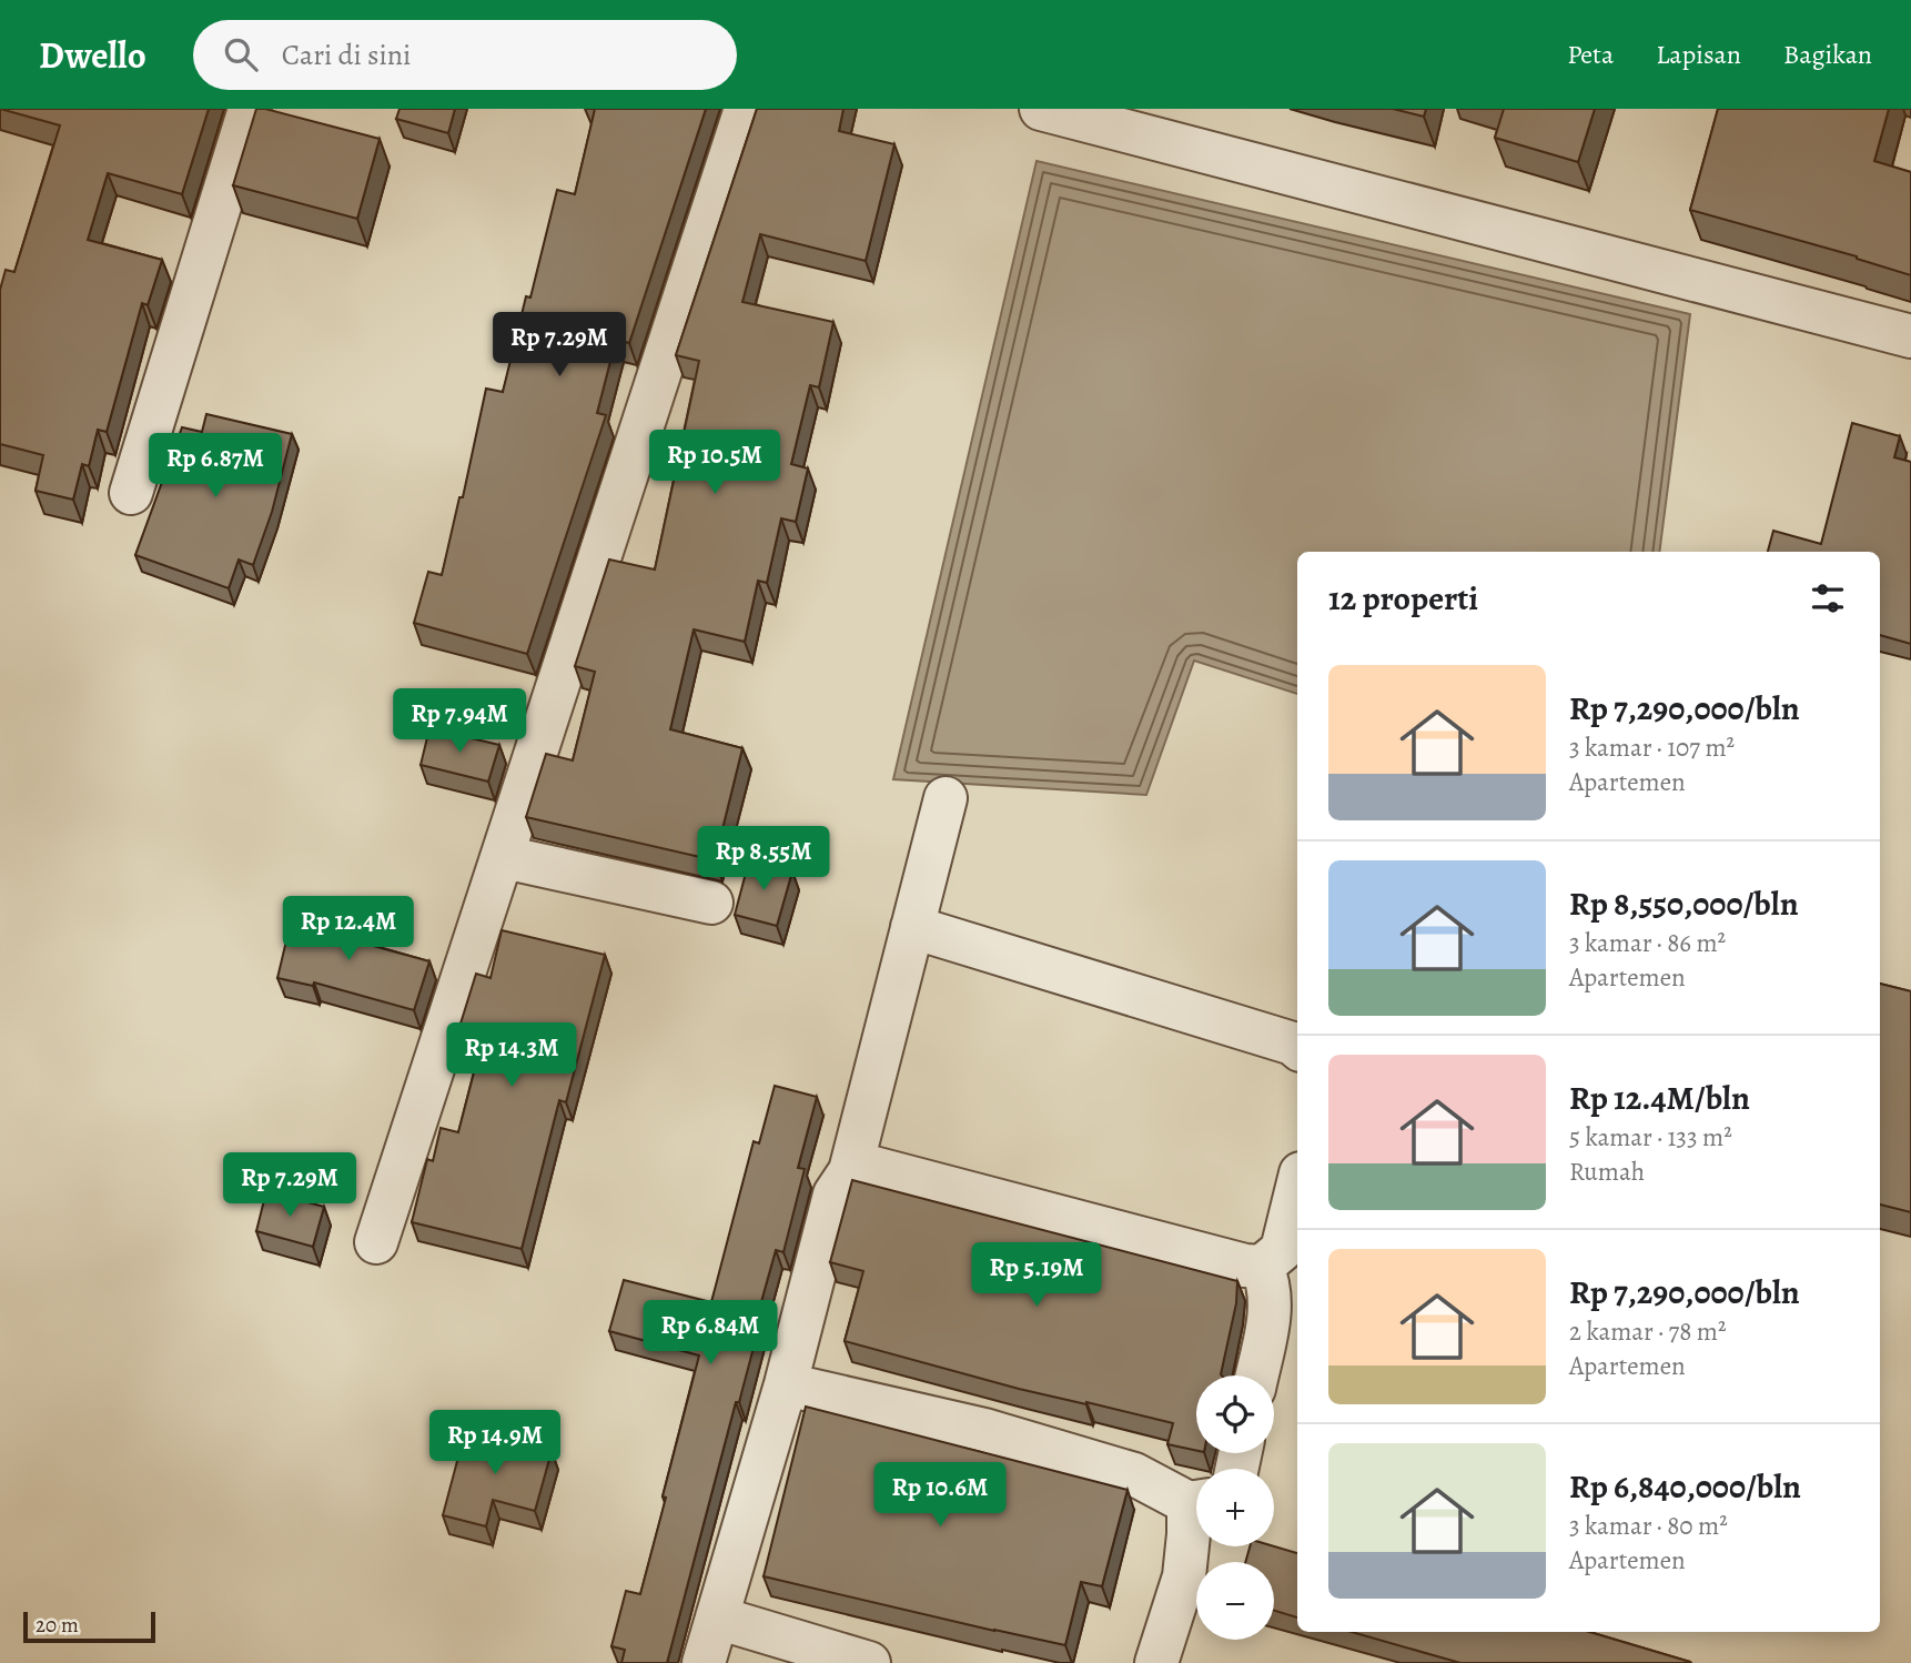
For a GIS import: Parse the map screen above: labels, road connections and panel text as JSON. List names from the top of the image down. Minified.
{"scale_bar":"20 m","page":{"header":"Dwello","search":"Cari di sini","nav":["Peta","Lapisan","Bagikan"],"price":["Rp 7.29M","Rp 10.5M","Rp 6.87M","Rp 7.94M","Rp 8.55M","Rp 12.4M","Rp 14.3M","Rp 7.29M","Rp 5.19M","Rp 6.84M","Rp 14.9M","Rp 10.6M"],"heading":"12 properti","list":[{"name":"Rp 7,290,000/bln","note":"3 kamar · 107 m² · Apartemen"},{"name":"Rp 8,550,000/bln","note":"3 kamar · 86 m² · Apartemen"},{"name":"Rp 12.4M/bln","note":"5 kamar · 133 m² · Rumah"},{"name":"Rp 7,290,000/bln","note":"2 kamar · 78 m² · Apartemen"},{"name":"Rp 6,840,000/bln","note":"3 kamar · 80 m² · Apartemen"}],"map_buttons":["+","−"],"scale":"20 m"}}
